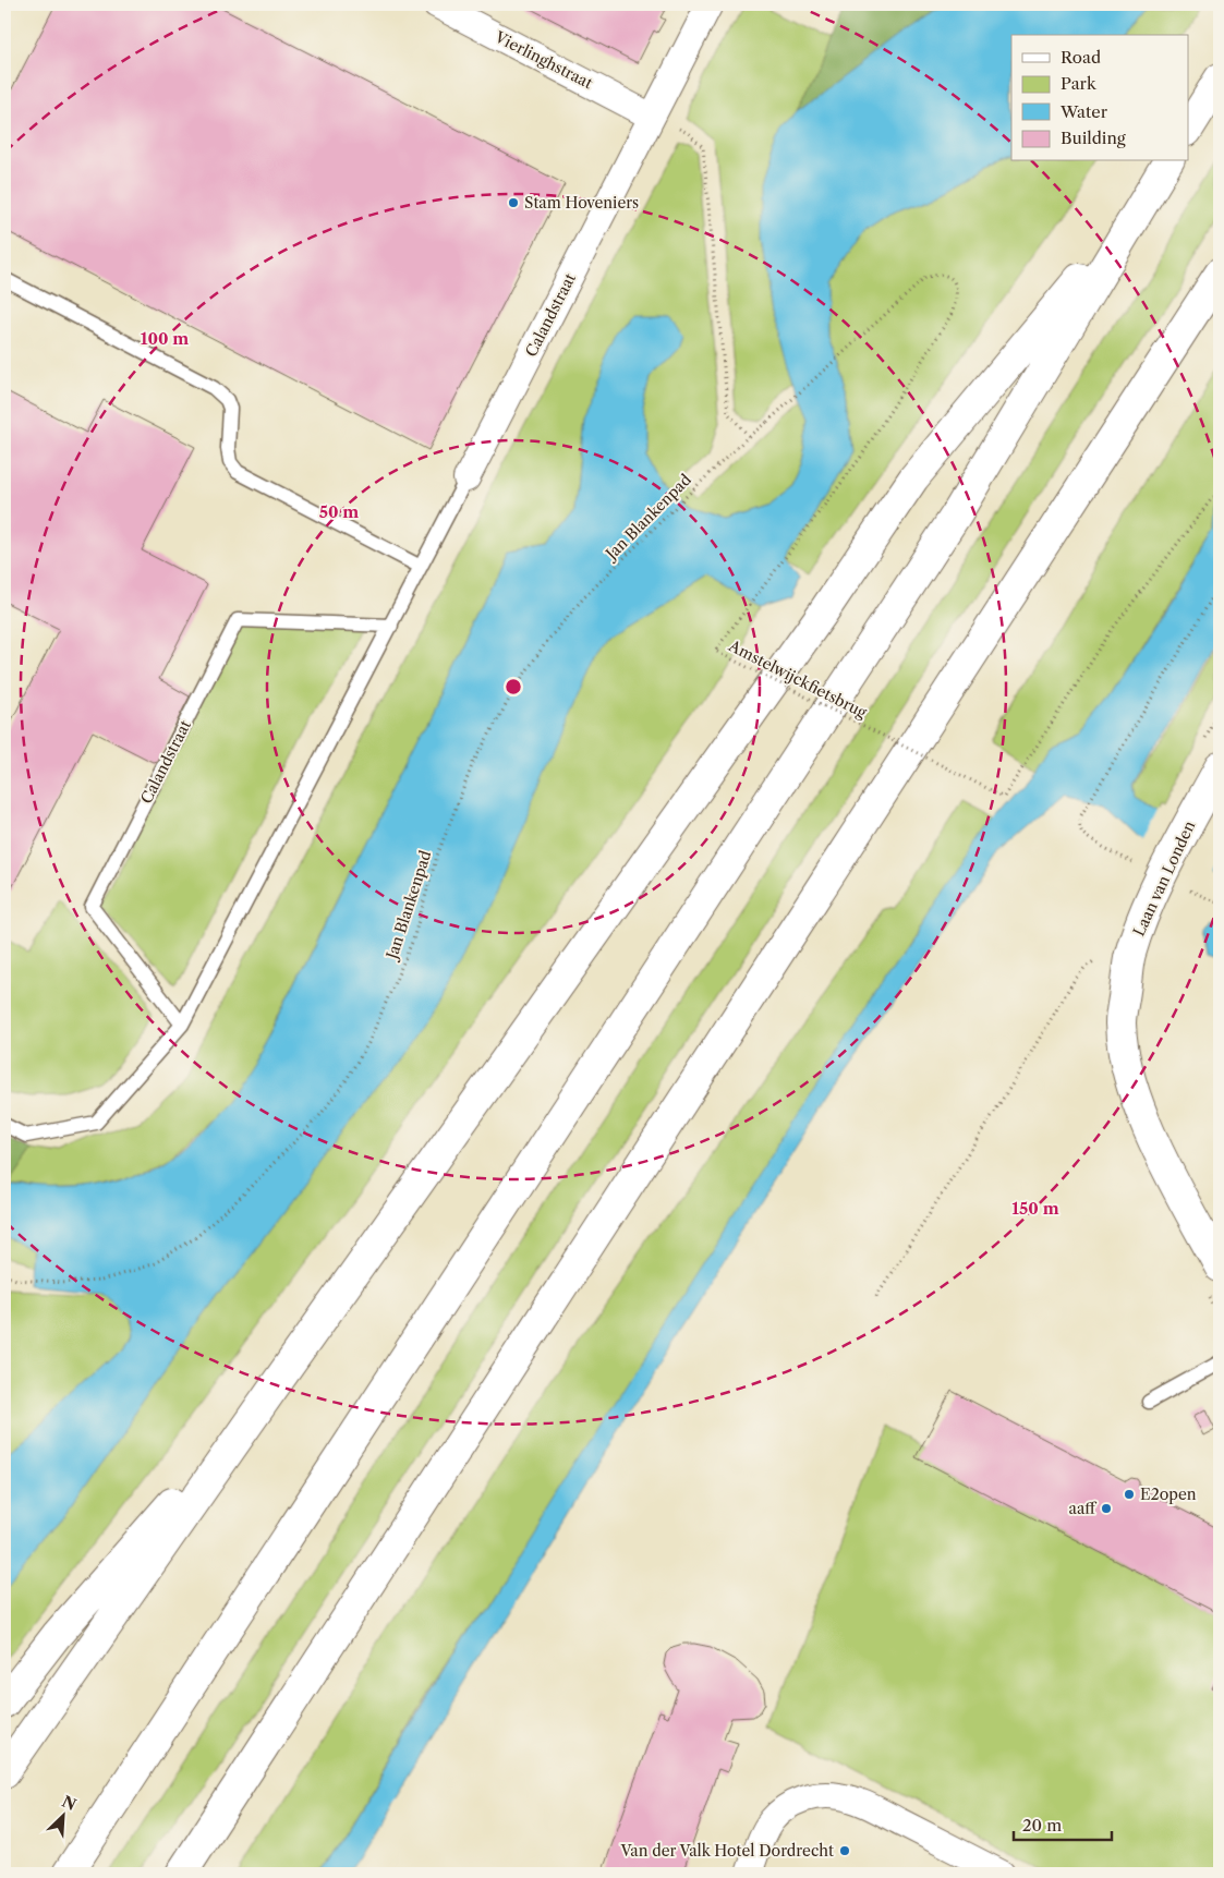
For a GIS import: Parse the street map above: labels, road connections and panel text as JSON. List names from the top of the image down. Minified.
{"streets":{"main road":["Laan van Londen"],"street":["Vierlinghstraat","Calandstraat"],"path":["Jan Blankenpad","Amstelwijckfietsbrug"]},"crossings":[["Vierlinghstraat","Calandstraat"],["Jan Blankenpad","Amstelwijckfietsbrug"]],"places":["Stam Hoveniers","E2open","aaff","Van der Valk Hotel Dordrecht"],"legend":["Road","Park","Water","Building"],"scale_bar":"20 m","north":"top right","rings":["100 m","50 m","150 m"]}
